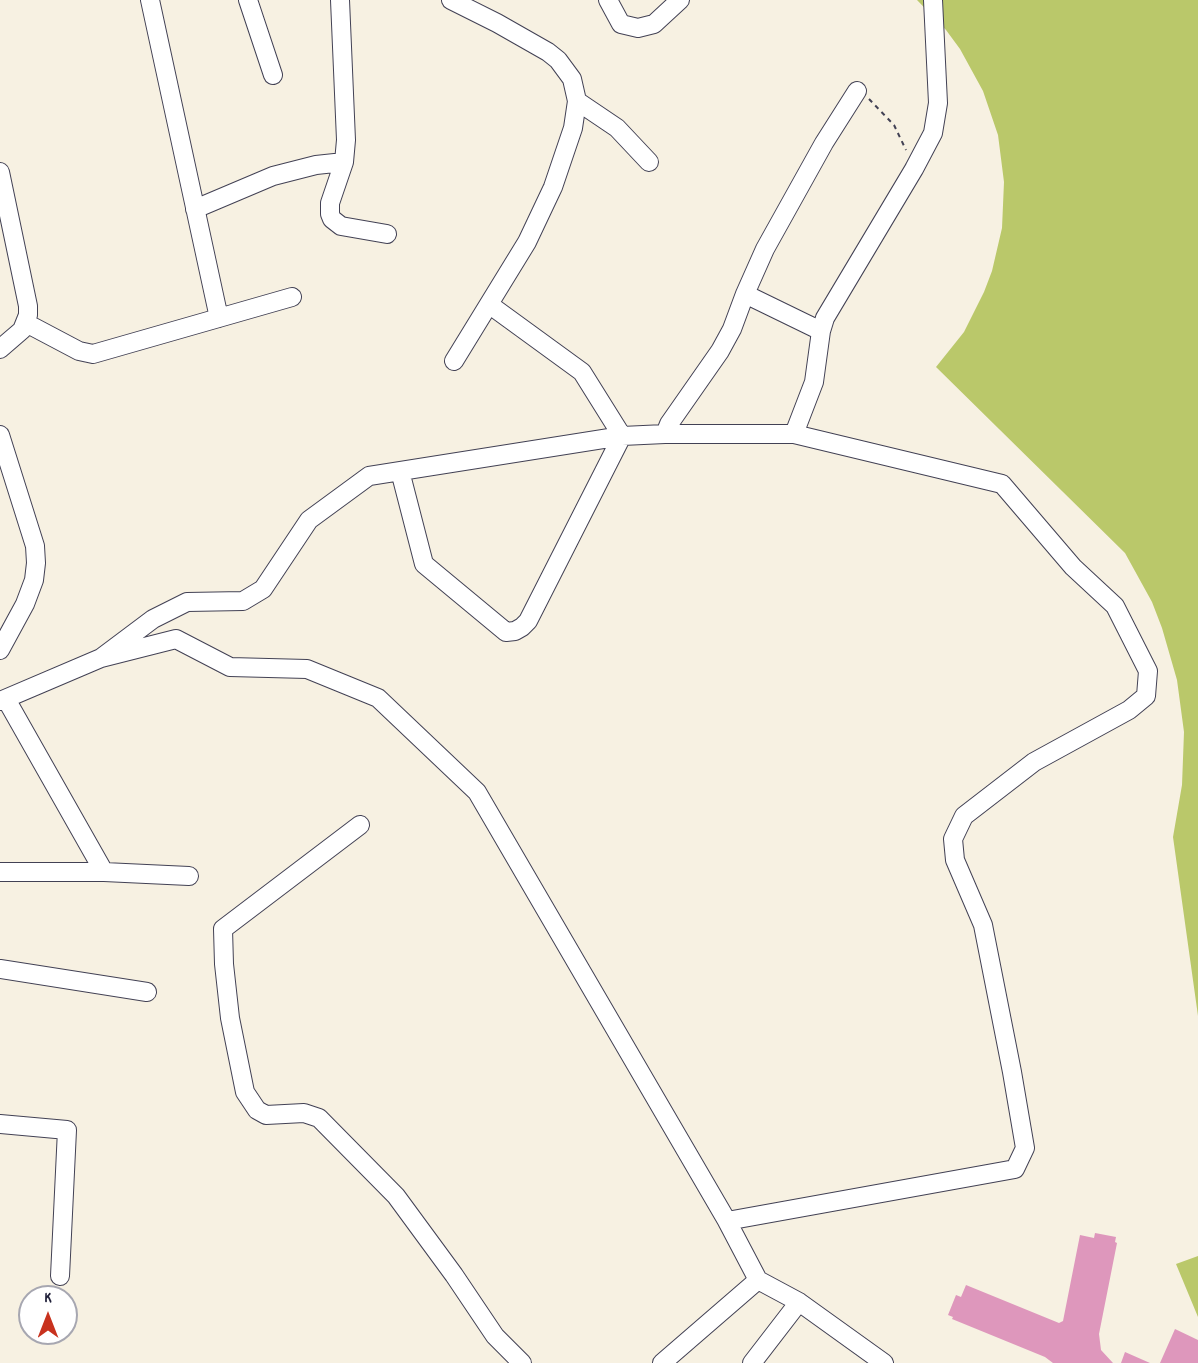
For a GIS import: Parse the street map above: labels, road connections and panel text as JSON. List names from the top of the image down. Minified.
{"north":"top"}
